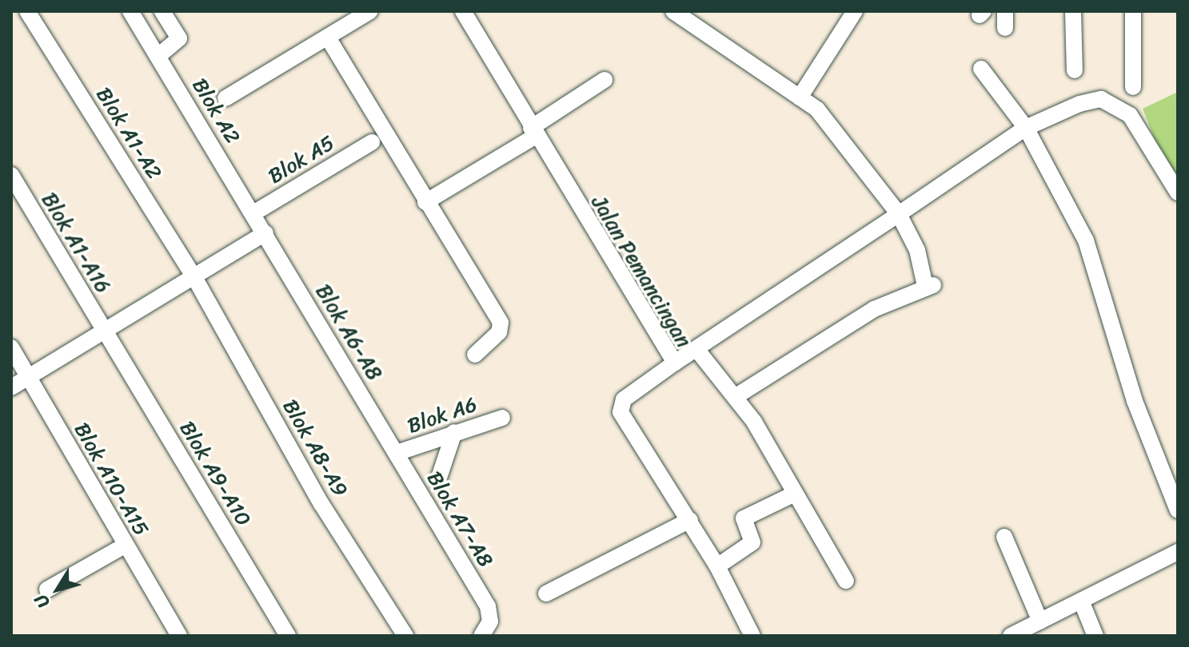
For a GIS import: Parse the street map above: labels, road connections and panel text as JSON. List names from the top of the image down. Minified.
{"streets":{"street":["Blok A2","Blok A1-A2","Blok A5","Blok A1-A16","Jalan Pemancingan","Blok A6-A8","Blok A6","Blok A8-A9","Blok A9-A10","Blok A10-A15","Blok A7-A8"]},"crossings":[["Blok A2","Blok A5"],["Blok A2","Blok A6-A8"],["Blok A1-A2","Blok A8-A9"],["Blok A1-A16","Blok A9-A10"],["Blok A6-A8","Blok A6"],["Blok A6-A8","Blok A7-A8"],["Blok A6","Blok A7-A8"]],"north":"bottom left"}
